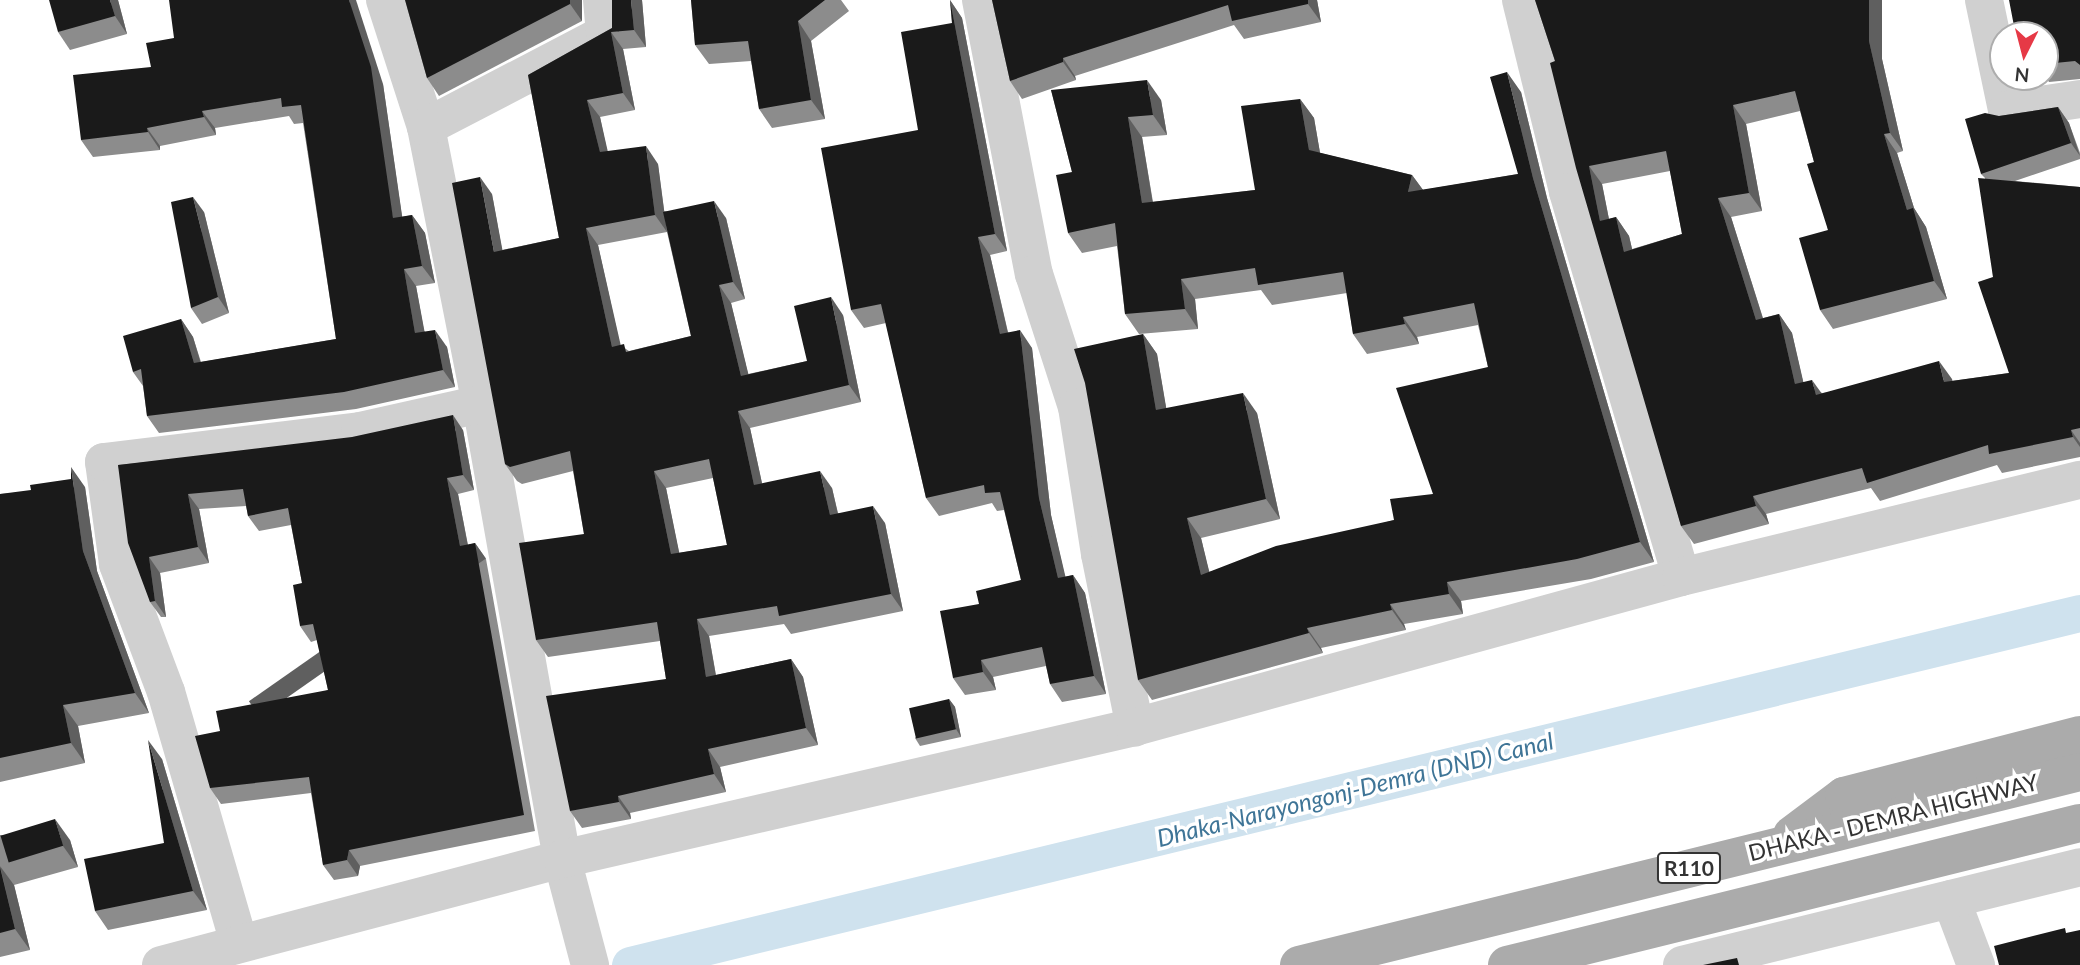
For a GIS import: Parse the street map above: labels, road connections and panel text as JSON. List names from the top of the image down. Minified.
{"streets":{"main road":["DHAKA - DEMRA HIGHWAY","R110"]},"water":["Dhaka-Narayongonj-Demra (DND) Canal"],"north":"bottom"}
